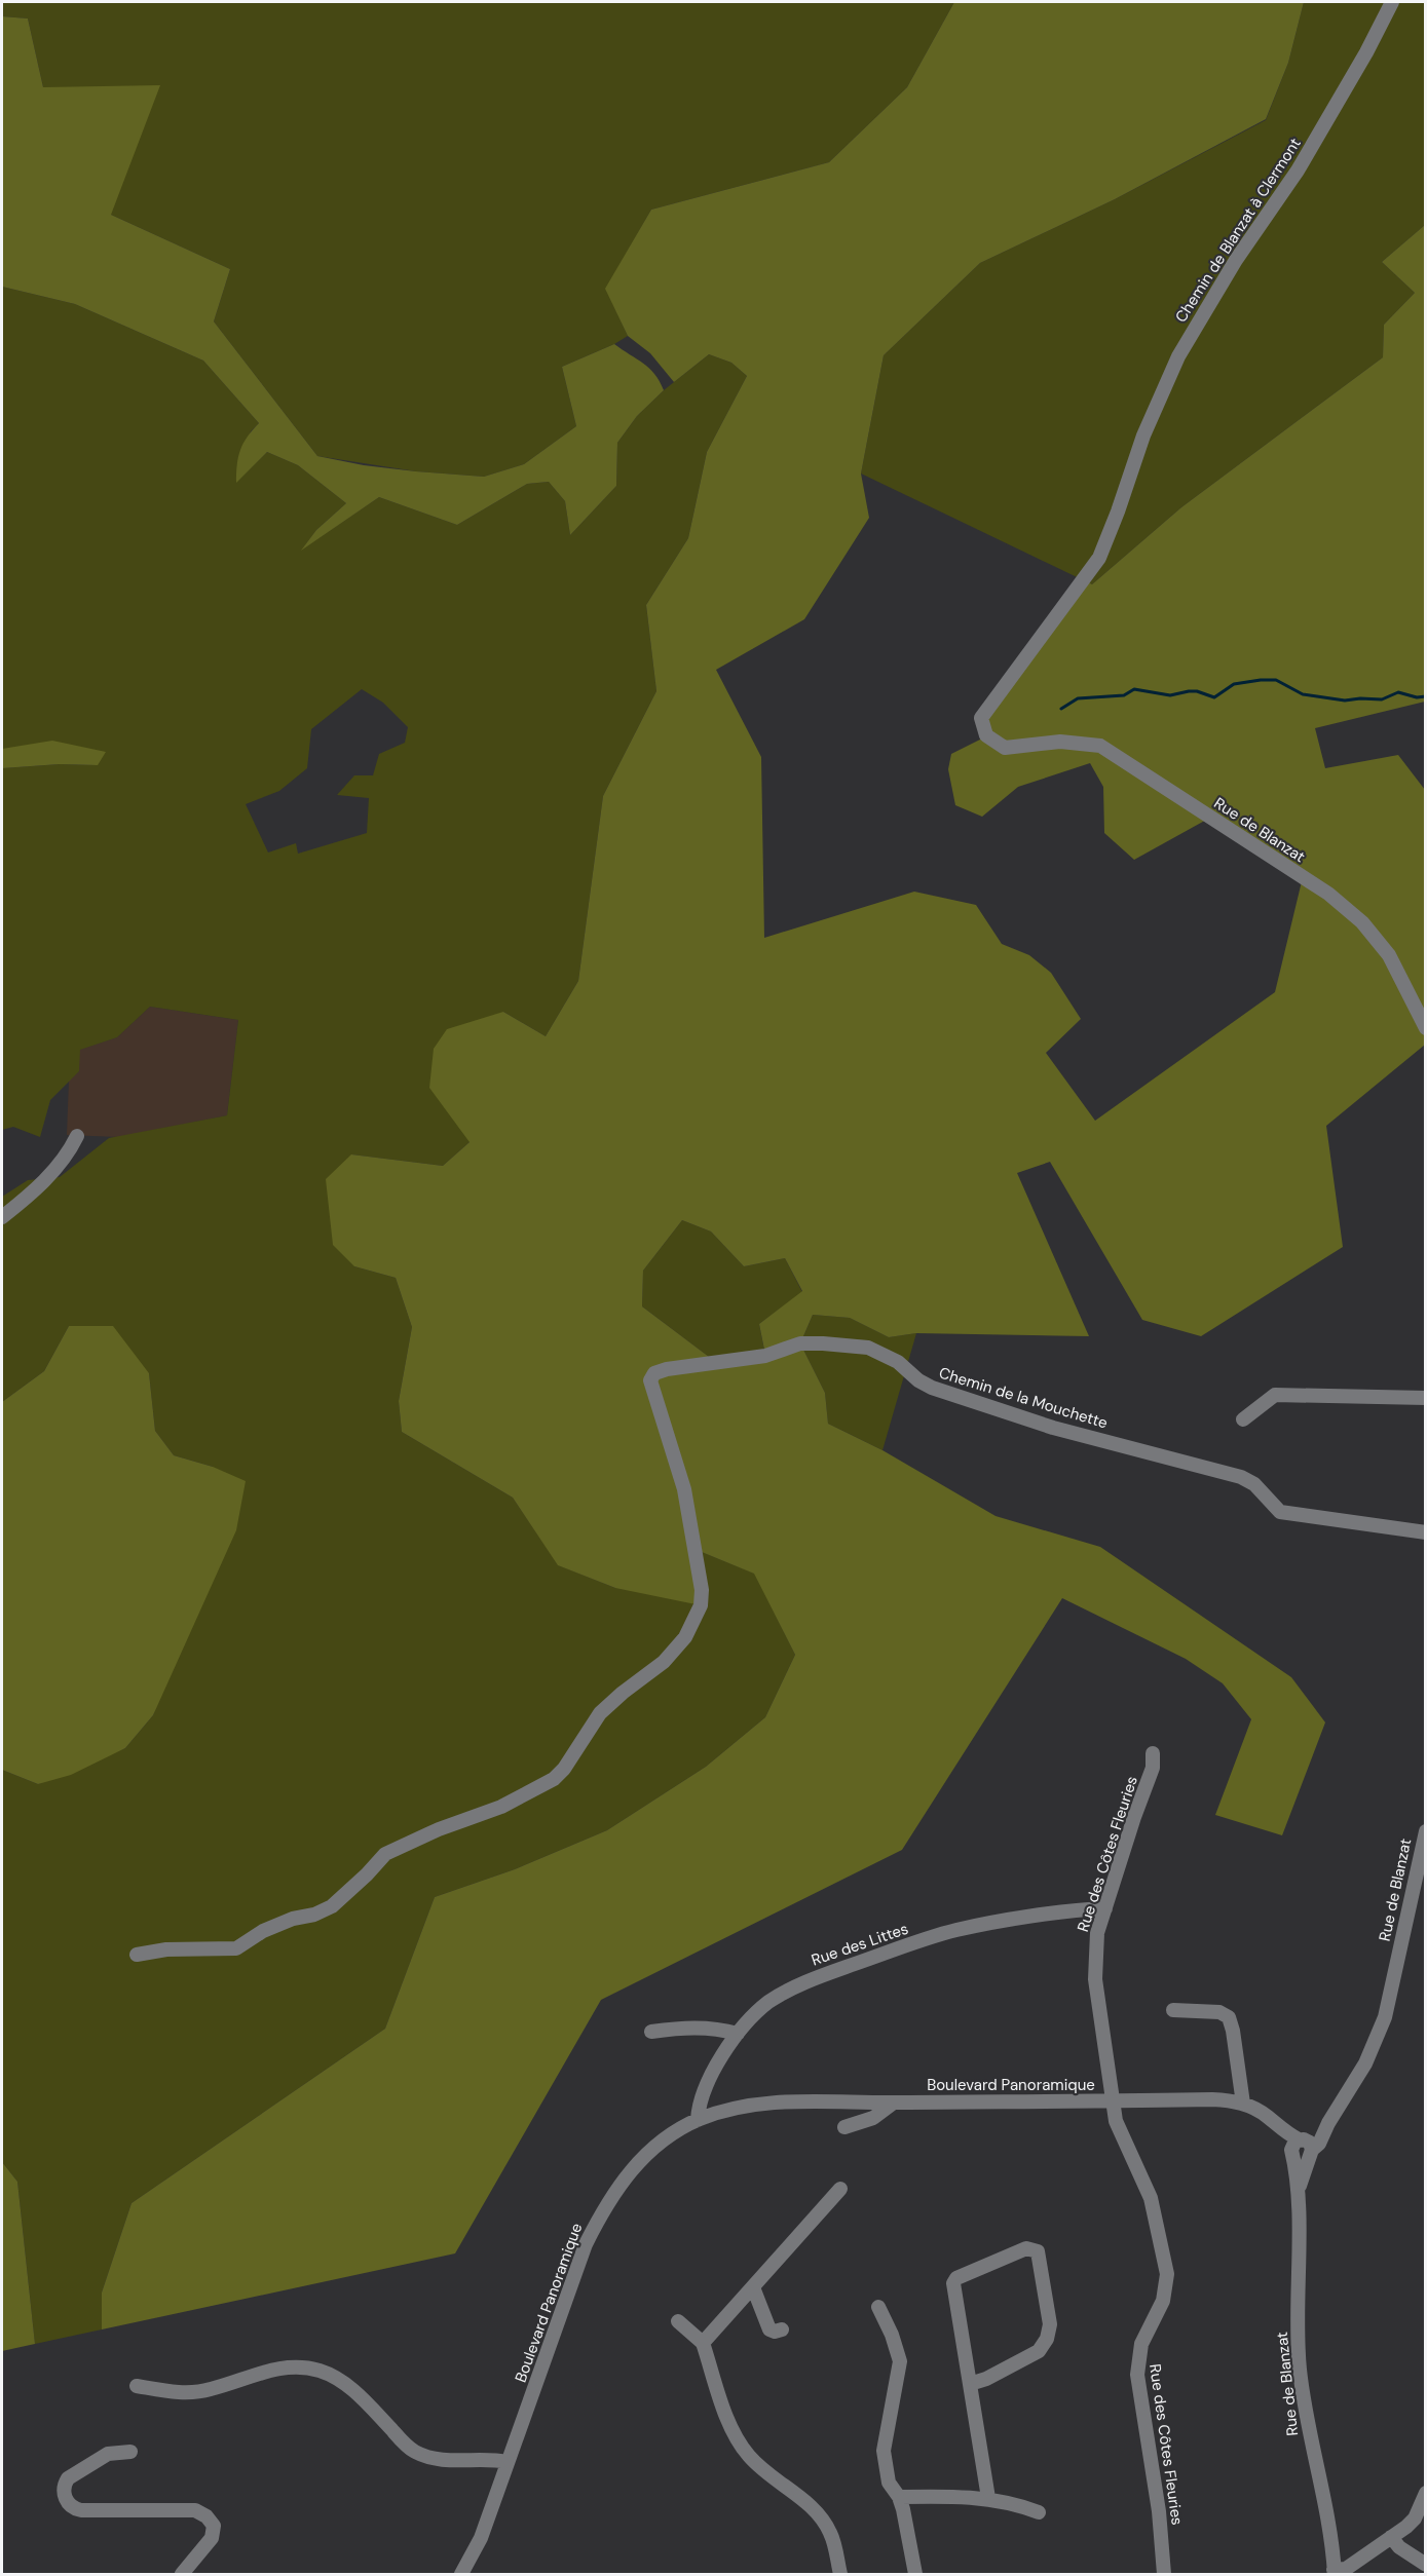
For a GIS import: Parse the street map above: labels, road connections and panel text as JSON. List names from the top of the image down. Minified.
{"streets":{"street":["Chemin de Blanzat à Clermont","Rue de Blanzat","Chemin de la Mouchette","Rue des Côtes Fleuries","Rue des Littes","Boulevard Panoramique"]},"crossings":[["Chemin de Blanzat à Clermont","Rue de Blanzat"],["Rue des Côtes Fleuries","Rue des Littes"],["Rue des Côtes Fleuries","Boulevard Panoramique"],["Rue des Littes","Boulevard Panoramique"]]}
